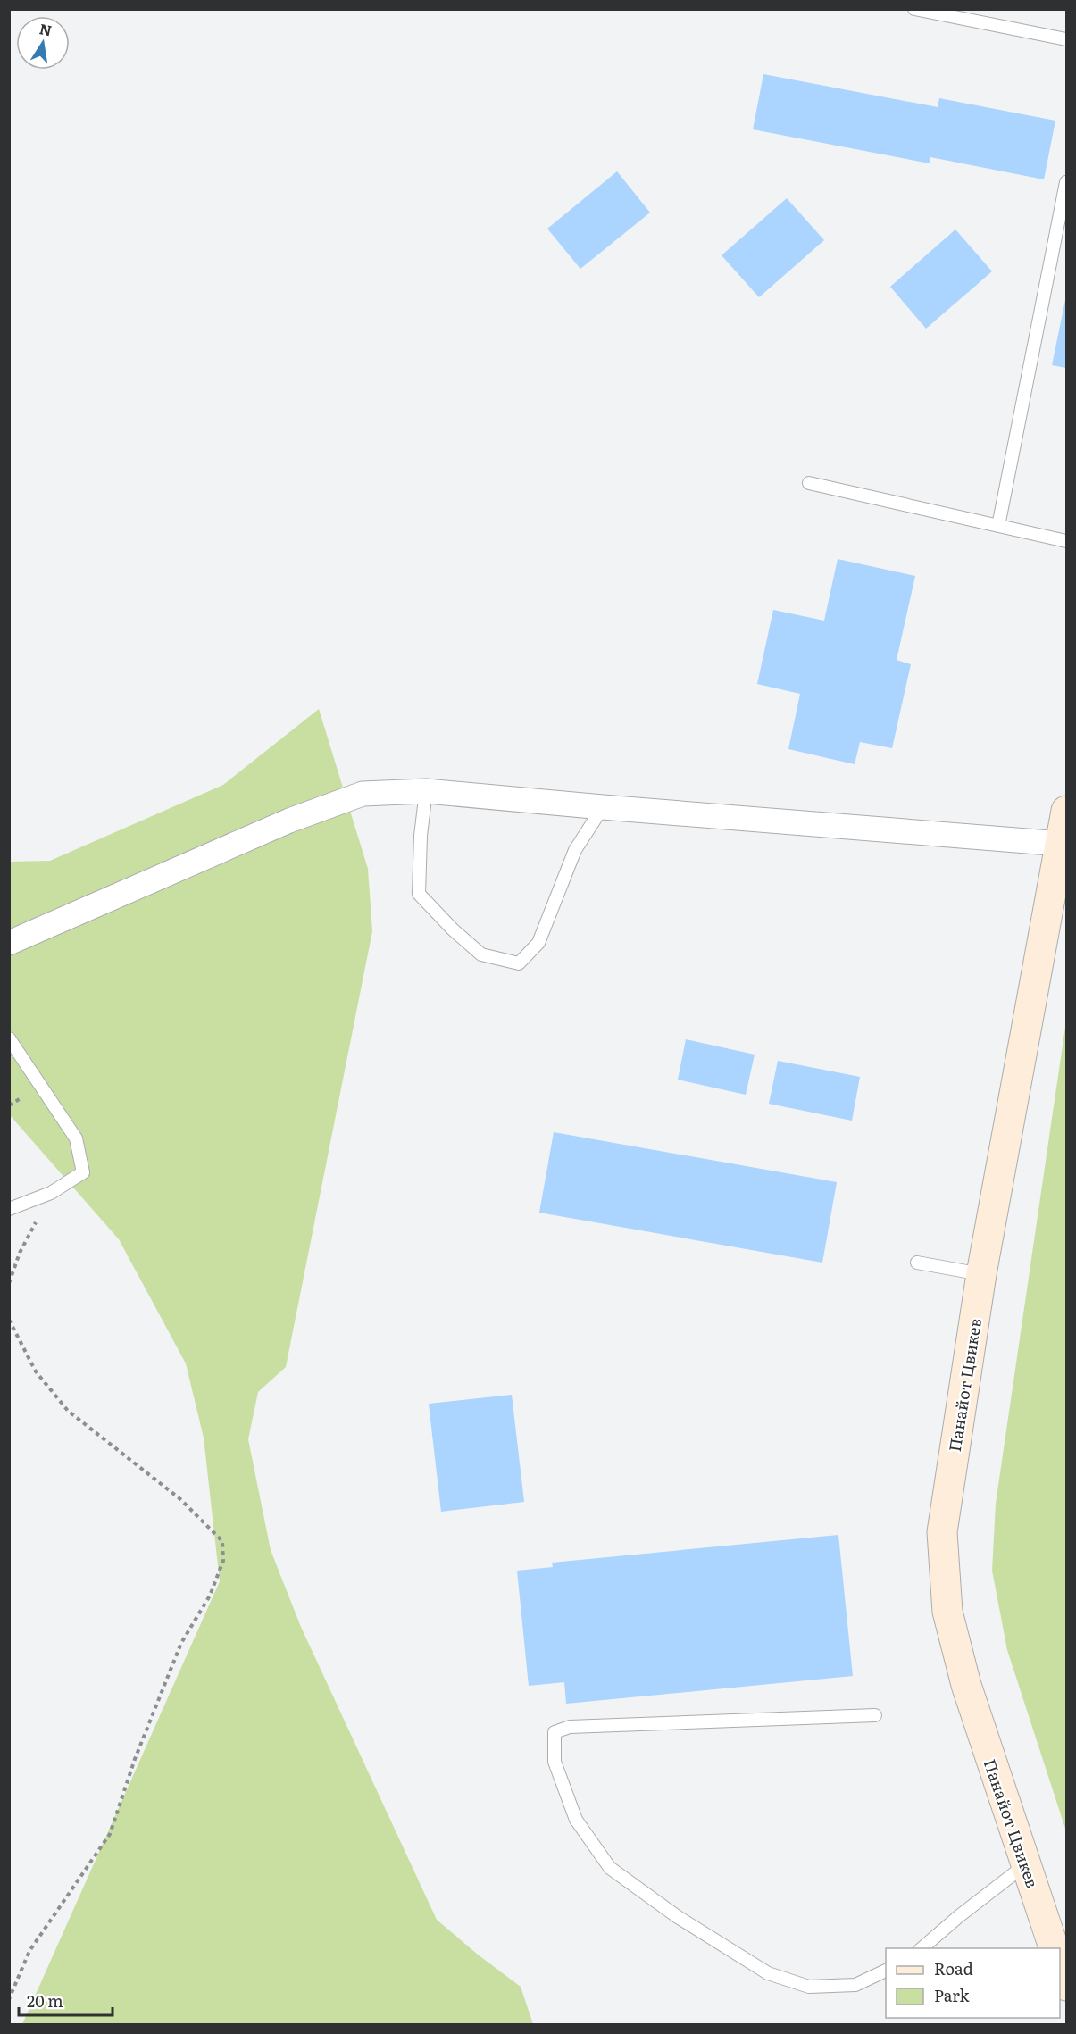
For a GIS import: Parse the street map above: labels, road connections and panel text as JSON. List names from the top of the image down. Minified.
{"streets":{"street":["Панайот Цвикев"]},"legend":["Road","Park"],"scale_bar":"20 m","north":"top"}
